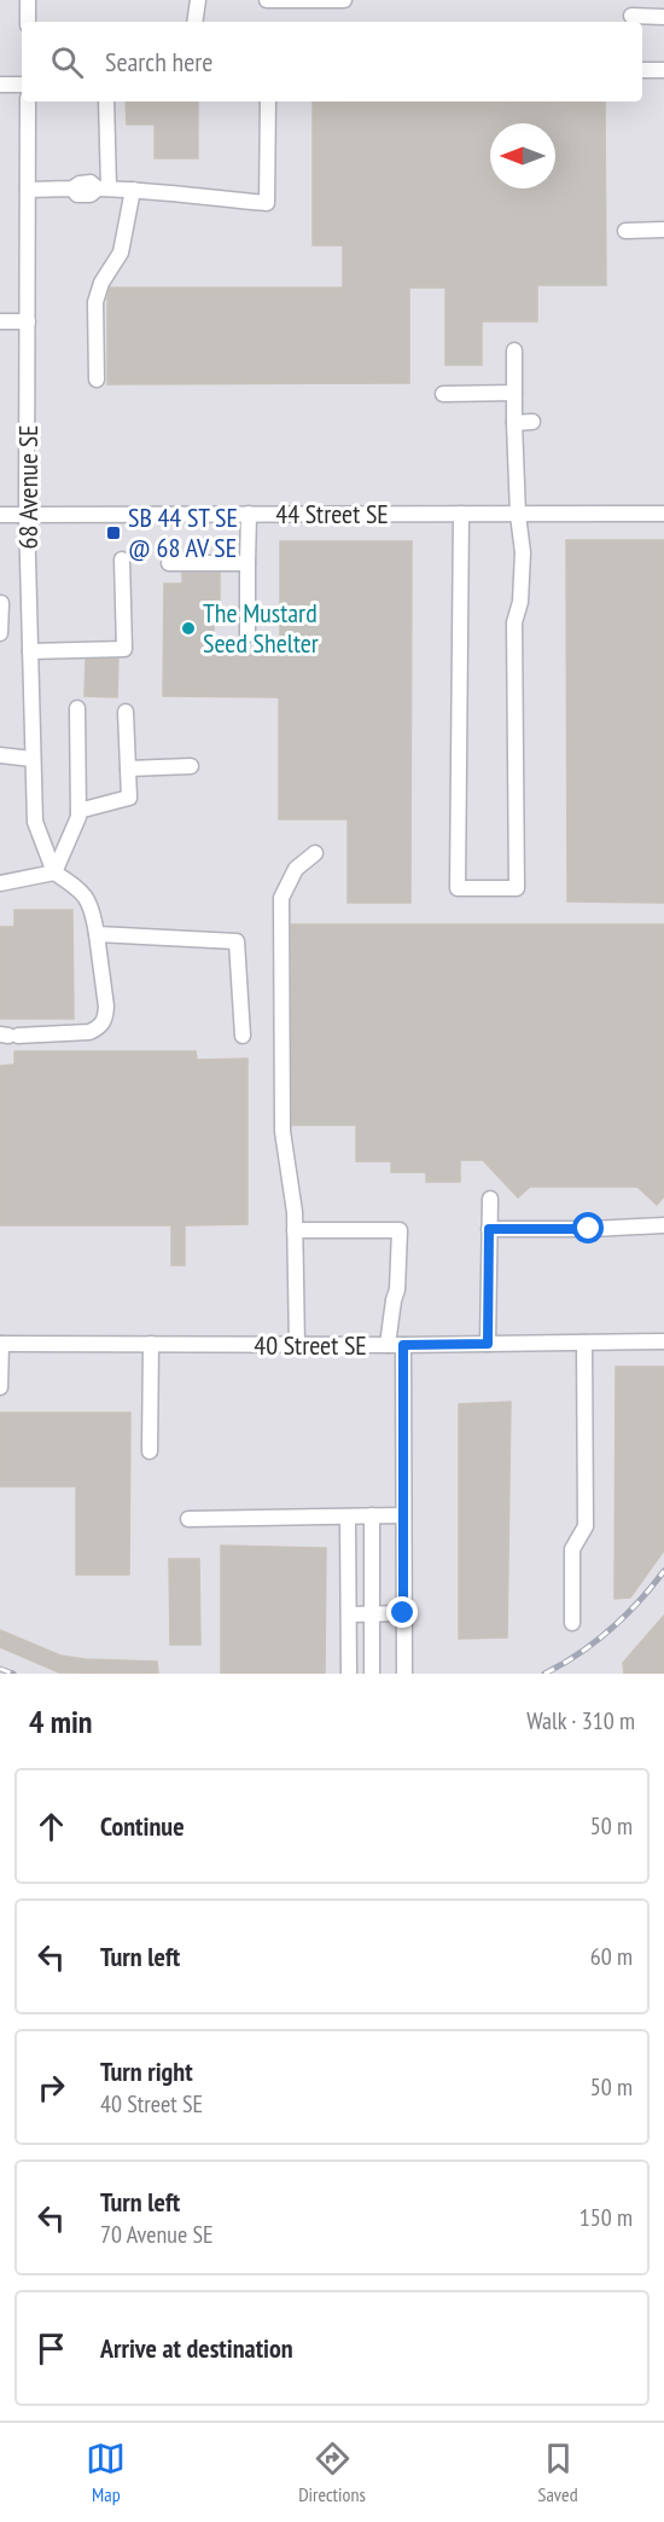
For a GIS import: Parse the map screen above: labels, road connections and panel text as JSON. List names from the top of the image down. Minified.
{"streets":{"street":["68 Avenue SE","44 Street SE","40 Street SE"]},"crossings":[["68 Avenue SE","44 Street SE"]],"places":{"transit":["SB 44 ST SE @ 68 AV SE"],"other":["The Mustard Seed Shelter"]},"north":"left","page":{"search":"Search here","heading":["4 min","Walk · 310 m"],"list":[["Continue","50 m"],["Turn left","60 m"],["Turn right","40 Street SE","50 m"],["Turn left","70 Avenue SE","150 m"],"Arrive at destination"],"nav":["Map","Directions","Saved"]}}
